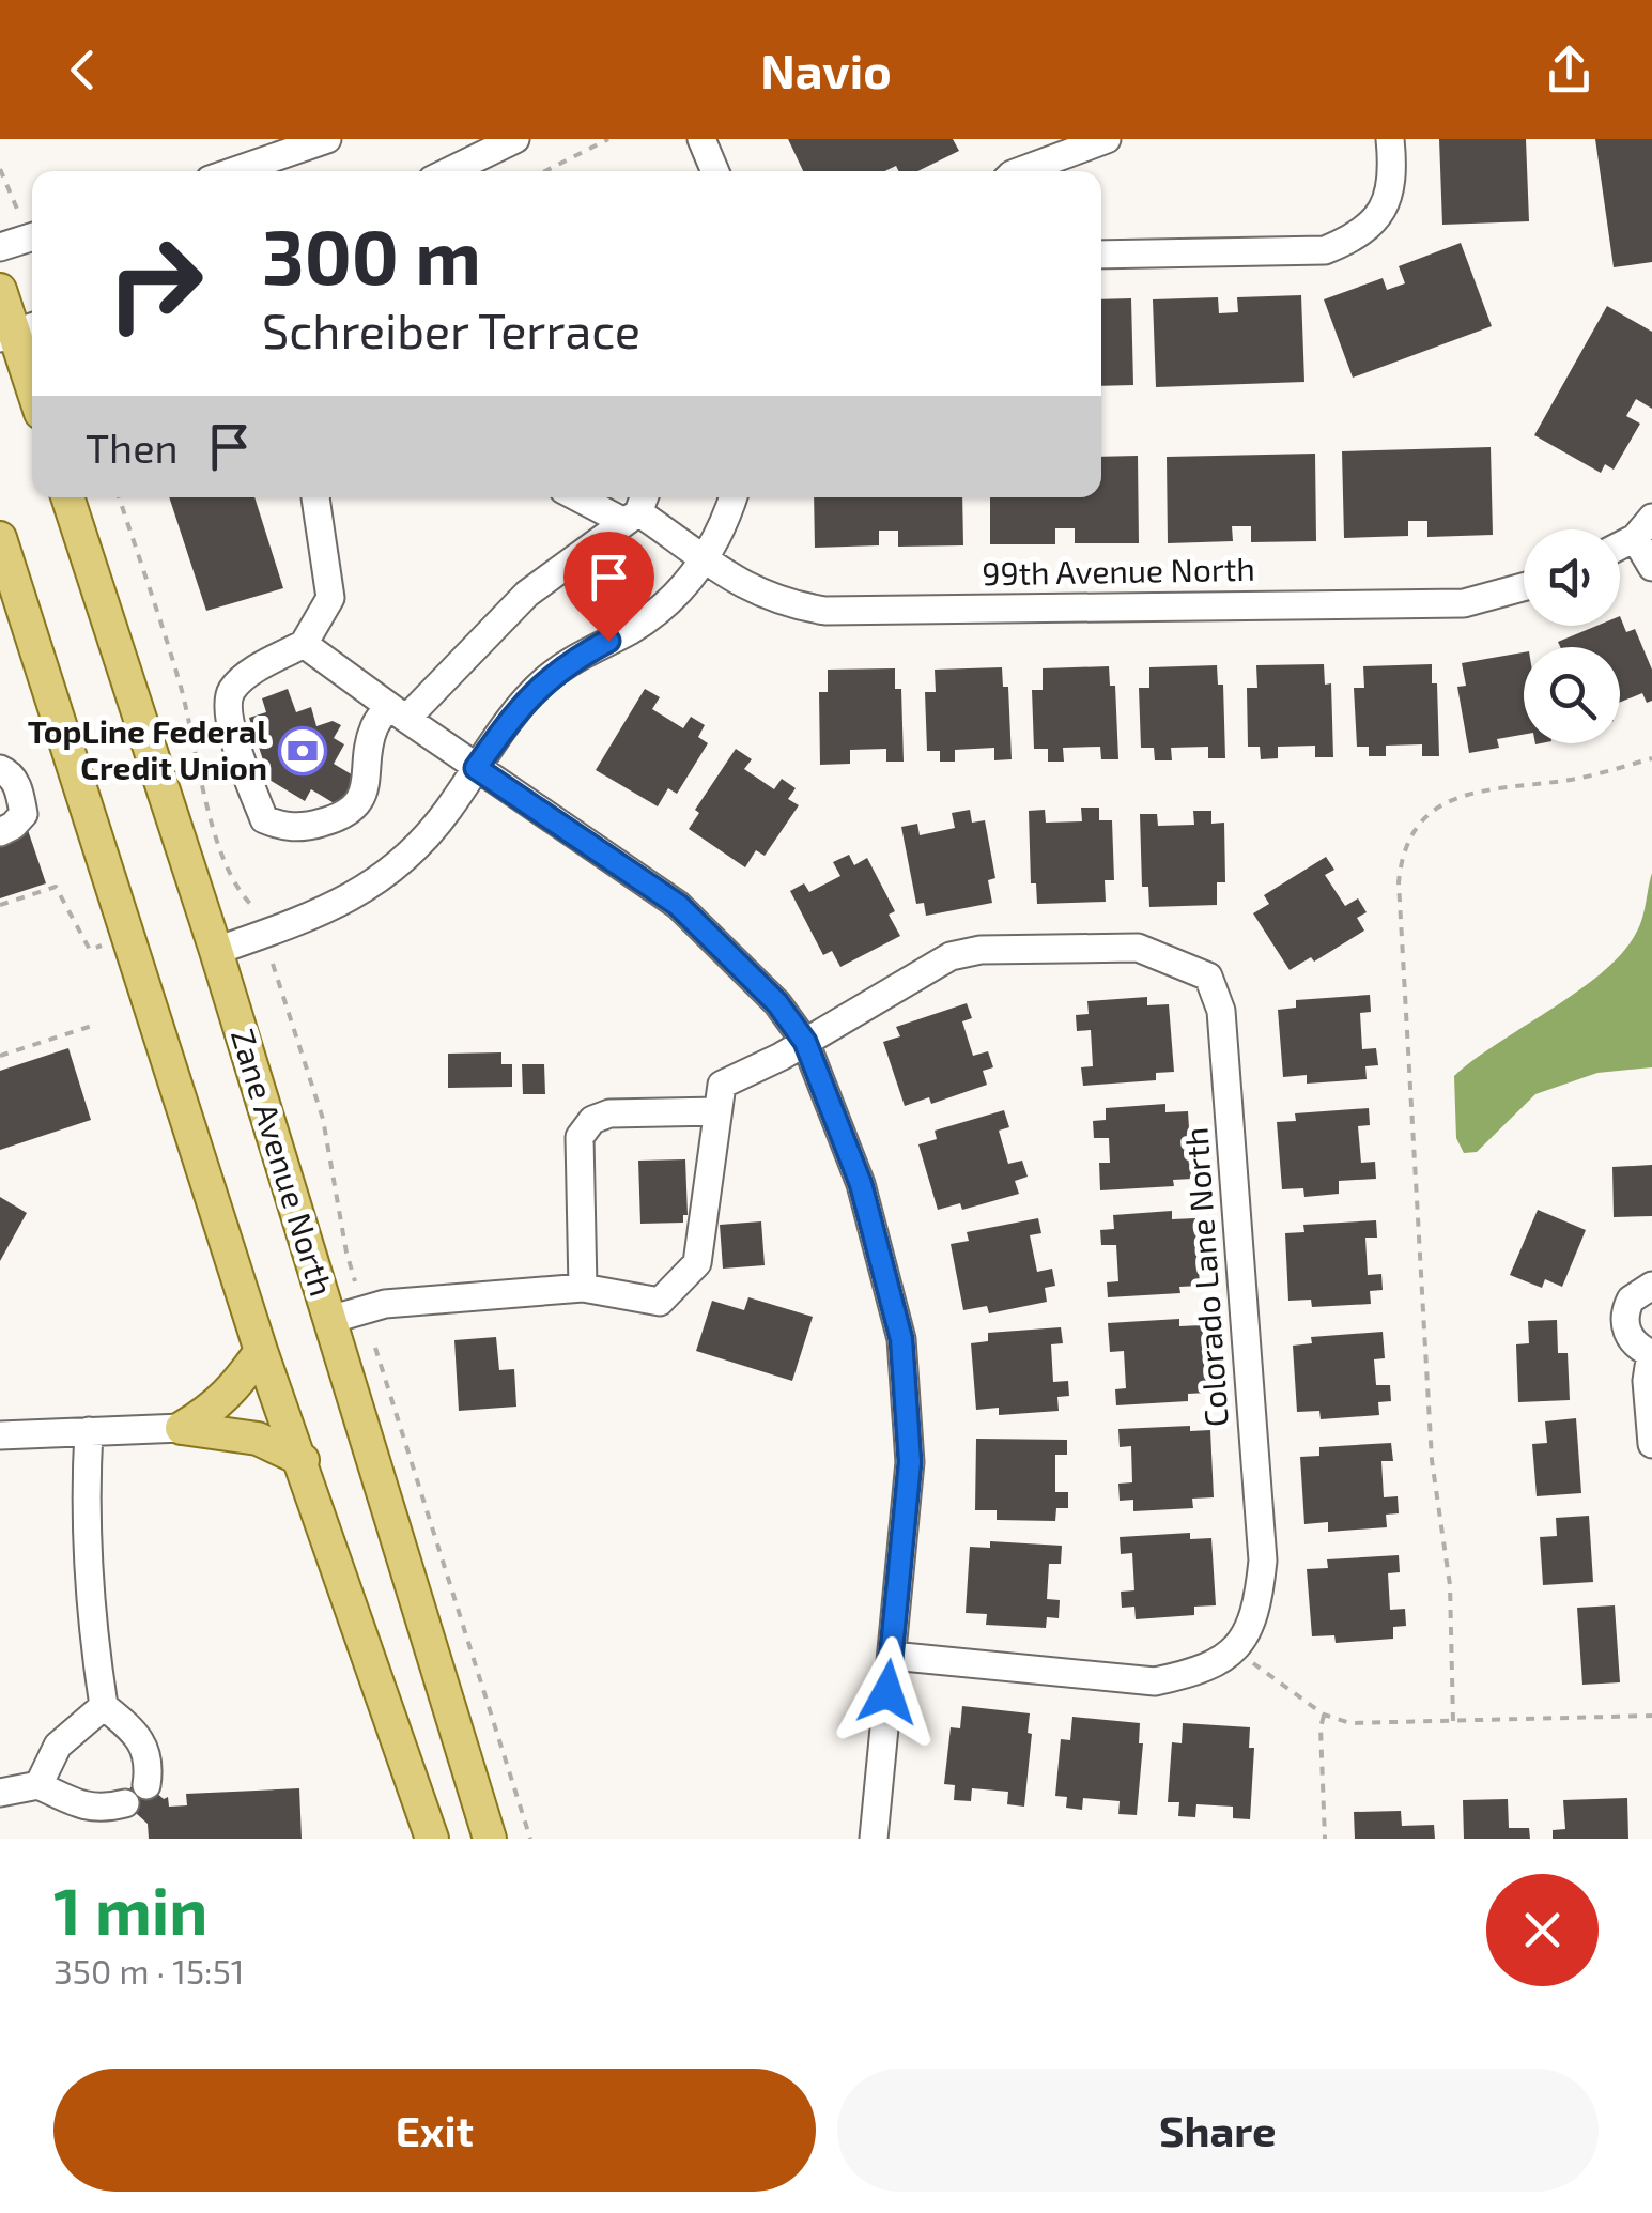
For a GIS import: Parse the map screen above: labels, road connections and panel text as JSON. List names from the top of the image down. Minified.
{"streets":{"main road":["Zane Avenue North"],"street":["99th Avenue North","Colorado Lane North"]},"places":{"bank":["TopLine Federal Credit Union"]},"page":{"header":"Navio","turn":["300 m","Schreiber Terrace"],"then":"Then","heading":["1 min","350 m · 15:51"],"buttons":["Exit","Share"]}}
